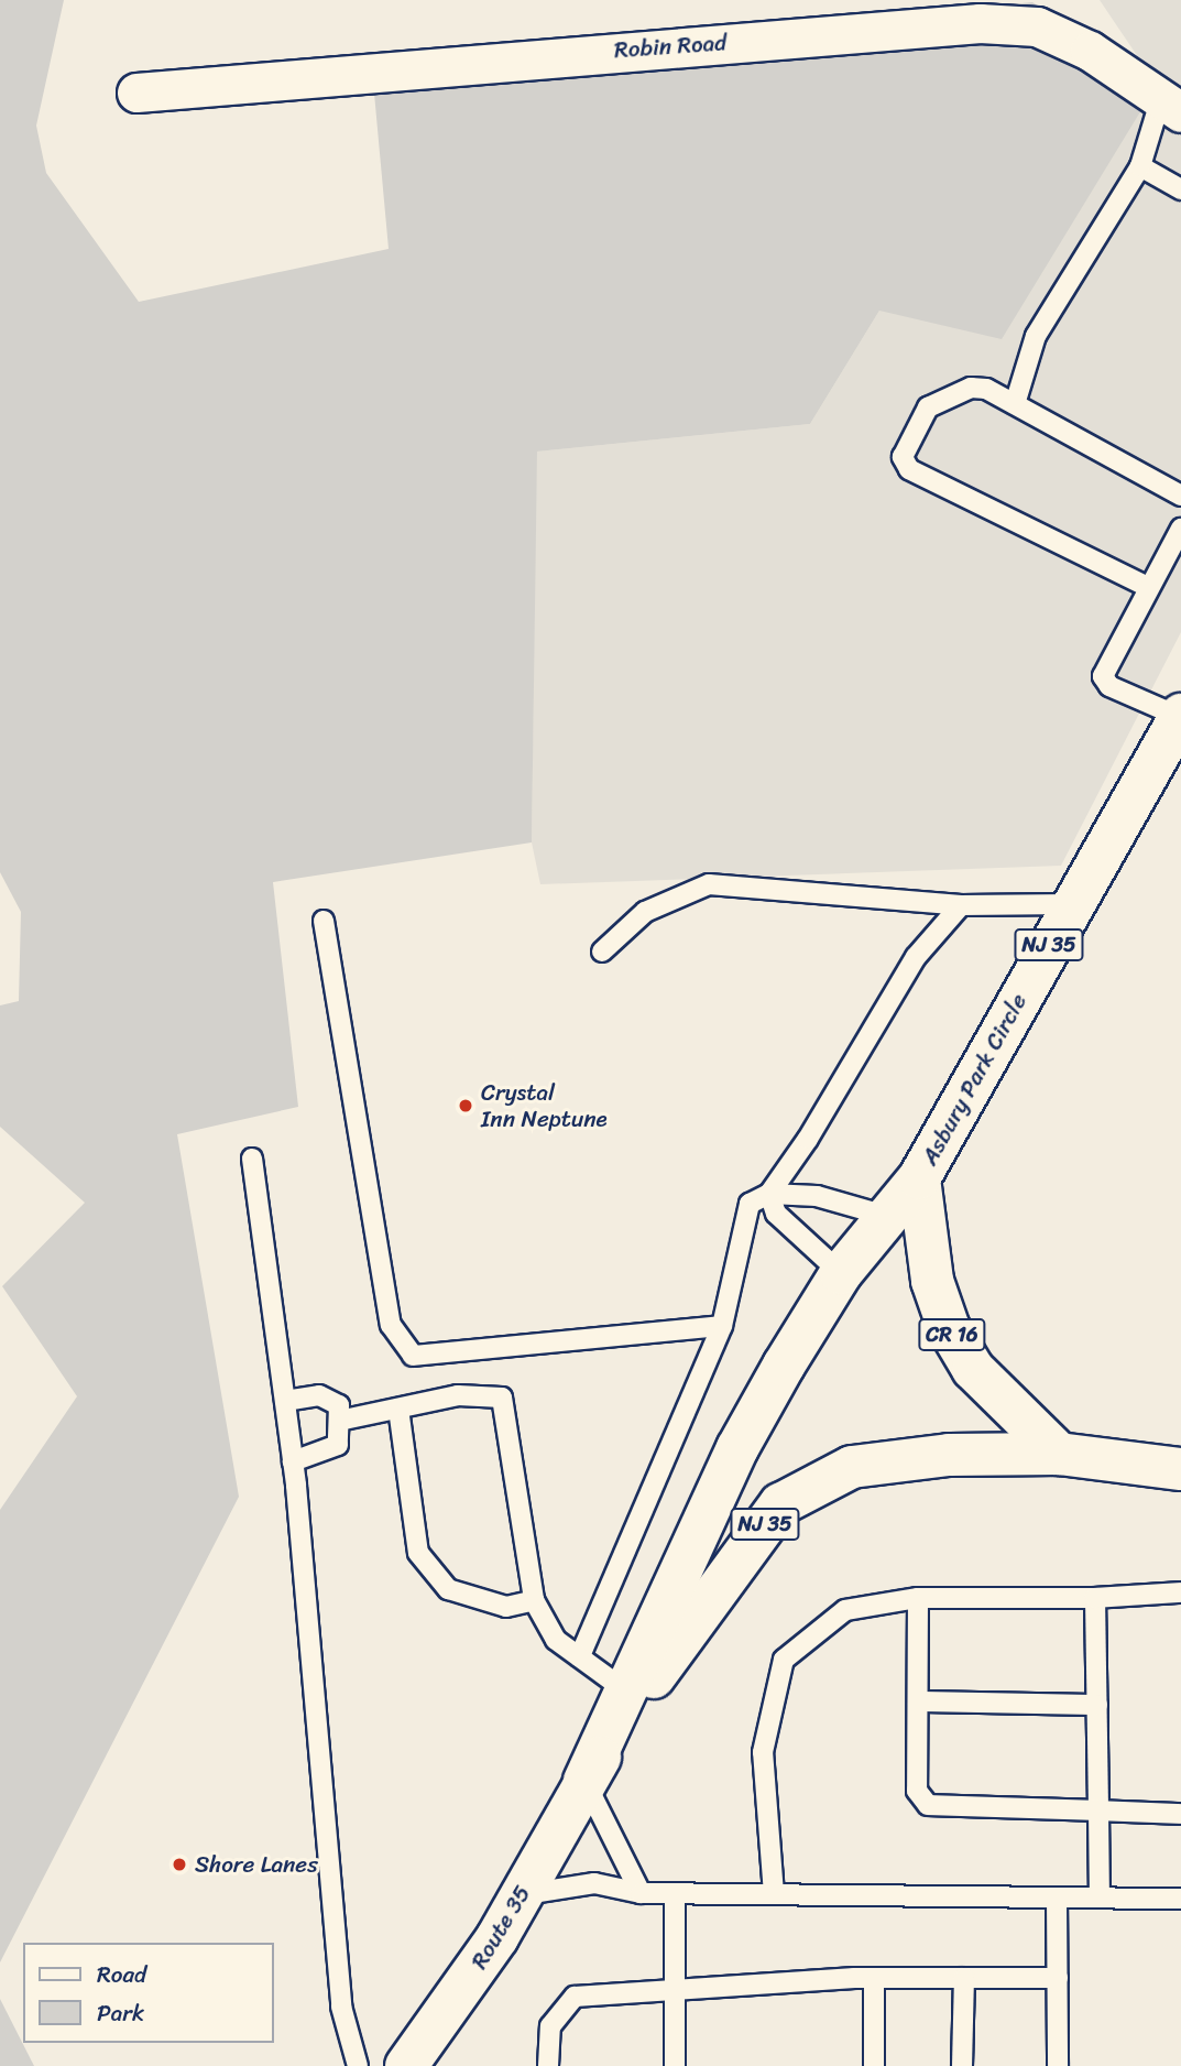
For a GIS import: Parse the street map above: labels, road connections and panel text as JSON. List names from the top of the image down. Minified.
{"streets":{"main road":["NJ 35","Asbury Park Circle","CR 16","Route 35"],"street":["Robin Road"]},"crossings":[["NJ 35","Asbury Park Circle"],["NJ 35","Route 35"]],"places":["Crystal Inn Neptune","Shore Lanes"],"legend":["Road","Park"]}
